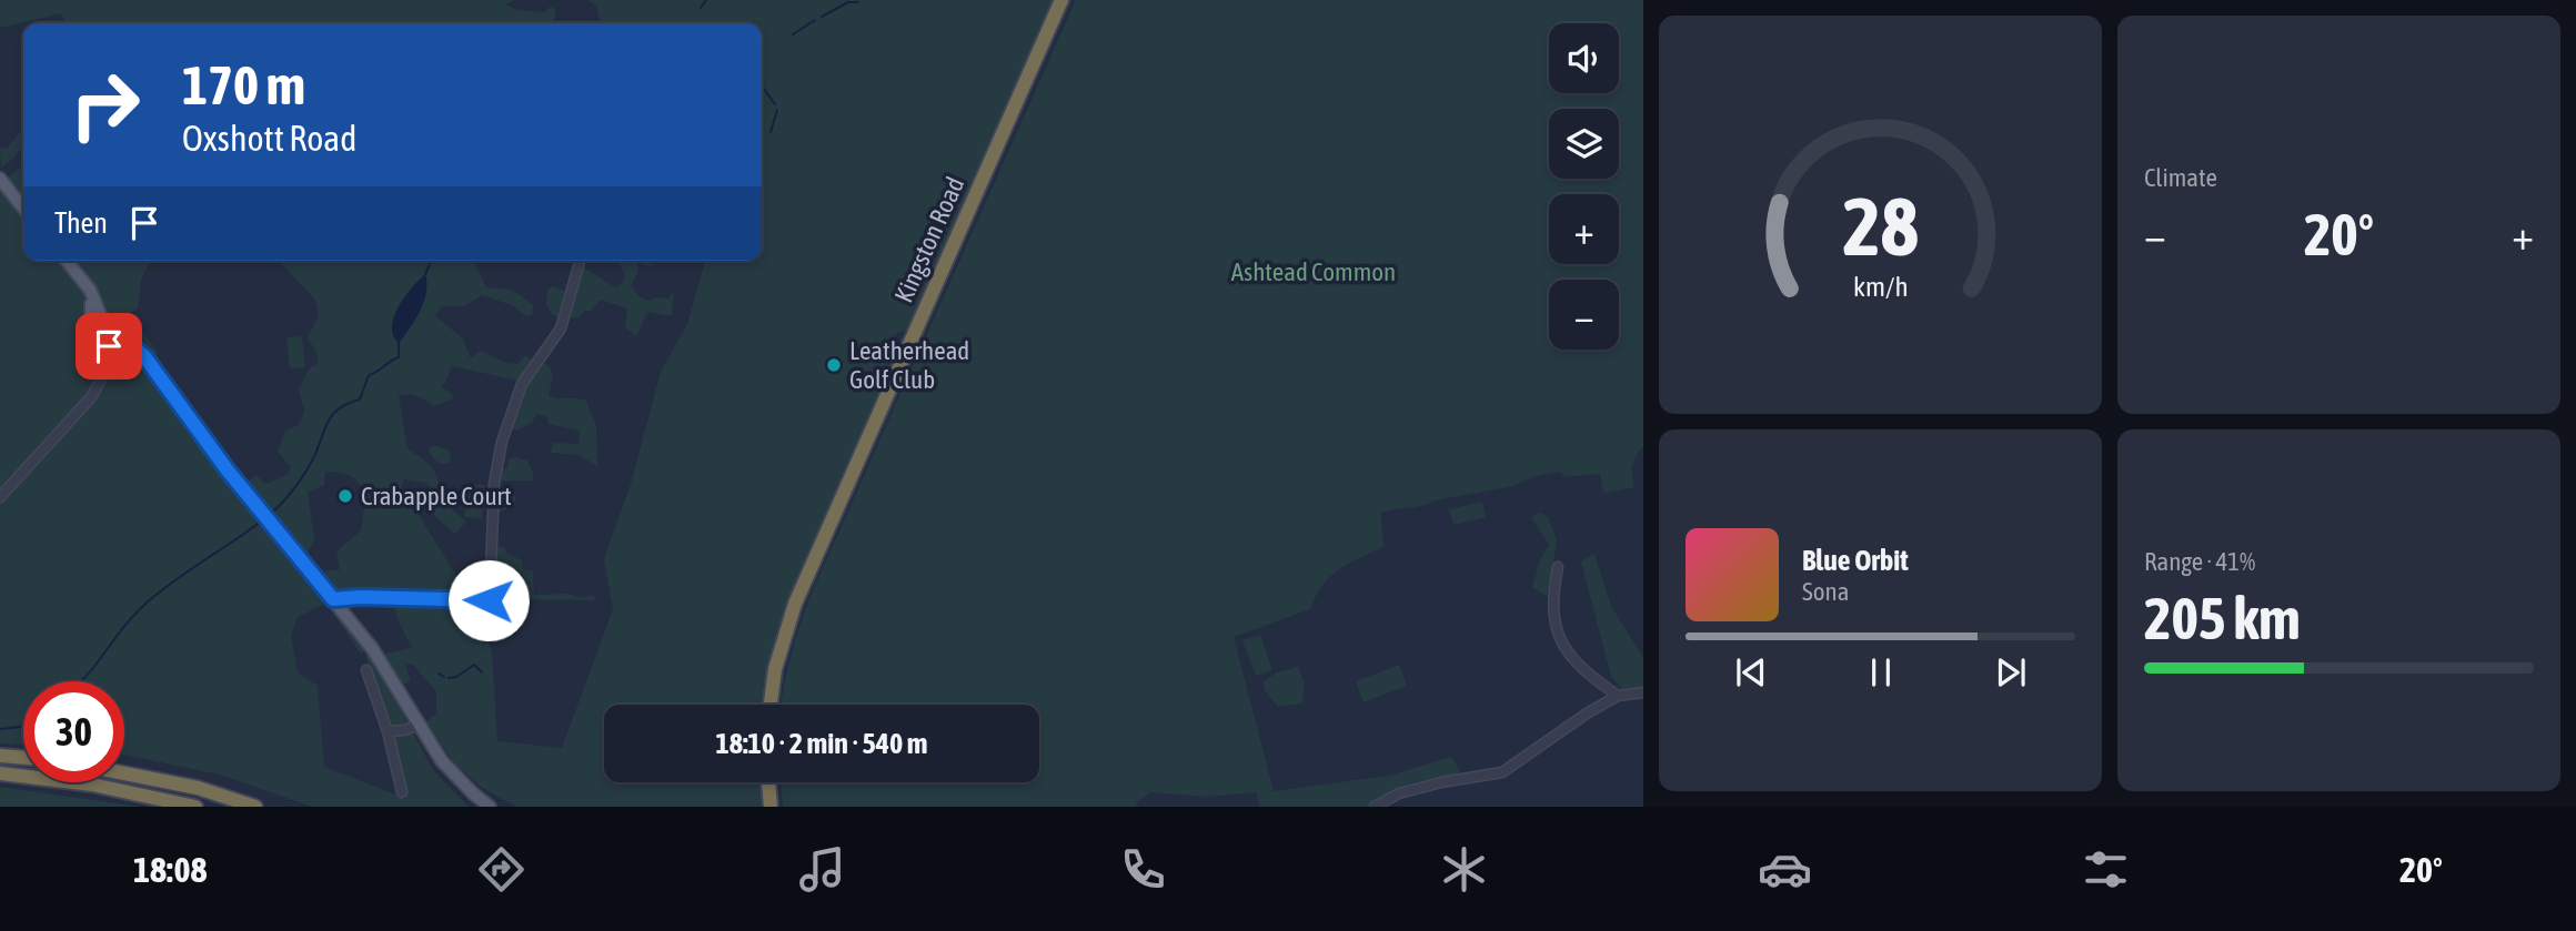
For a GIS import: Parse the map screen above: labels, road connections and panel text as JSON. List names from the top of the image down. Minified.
{"streets":{"highway":["Kingston Road"]},"parks":["Ashtead Common"],"places":["Leatherhead Golf Club","Crabapple Court"],"page":{"tile":["Climate",["Range · 41%","205 km"]],"map_buttons":["+","−"],"turn":["170 m","Oxshott Road"],"then":"Then","heat":["−","20°","+"],"song":["Blue Orbit","Sona"],"limit":"30","trip":"18:10 · 2 min · 540 m","tabs":["18:08","20°"],"gauge":["28","km/h"]}}
